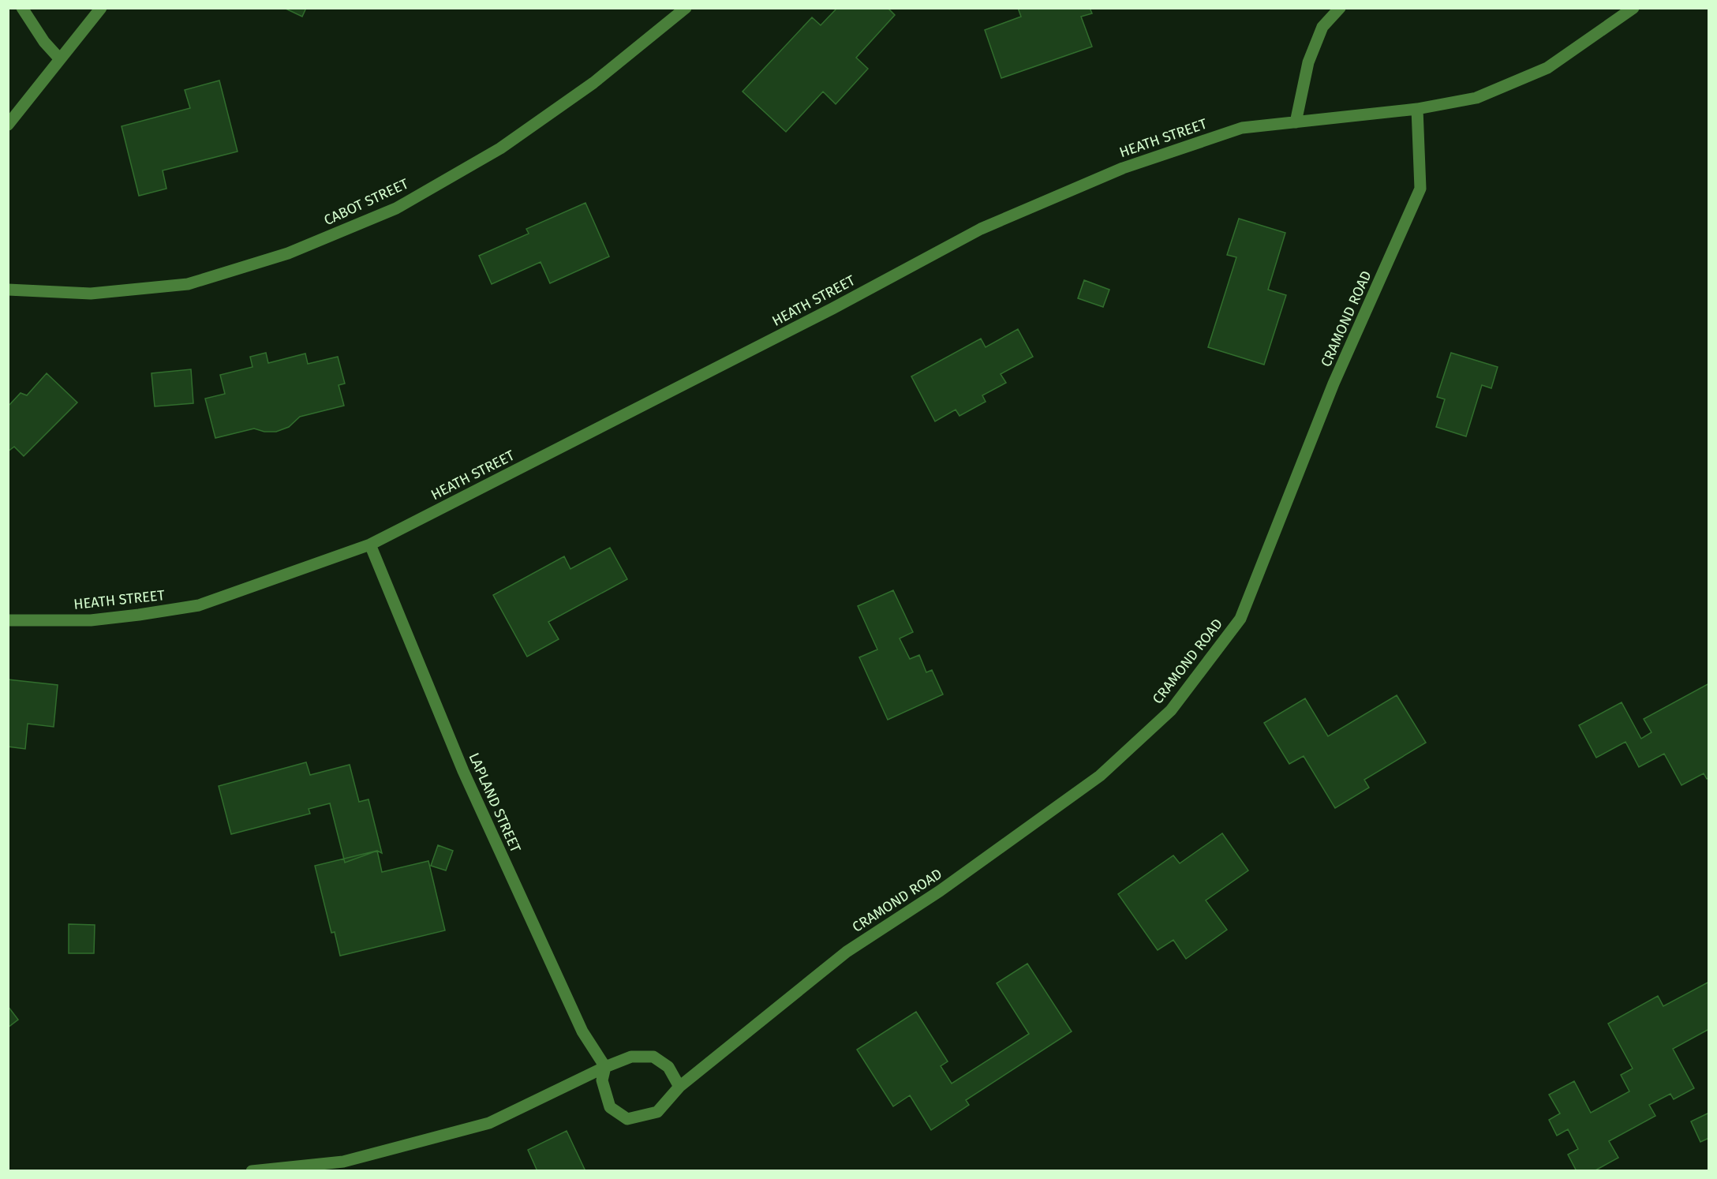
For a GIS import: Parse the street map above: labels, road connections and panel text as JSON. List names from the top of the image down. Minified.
{"streets":{"street":["HEATH STREET","CABOT STREET","CRAMOND ROAD","LAPLAND STREET"]},"crossings":[["HEATH STREET","CRAMOND ROAD"],["HEATH STREET","LAPLAND STREET"],["CRAMOND ROAD","LAPLAND STREET"]]}
